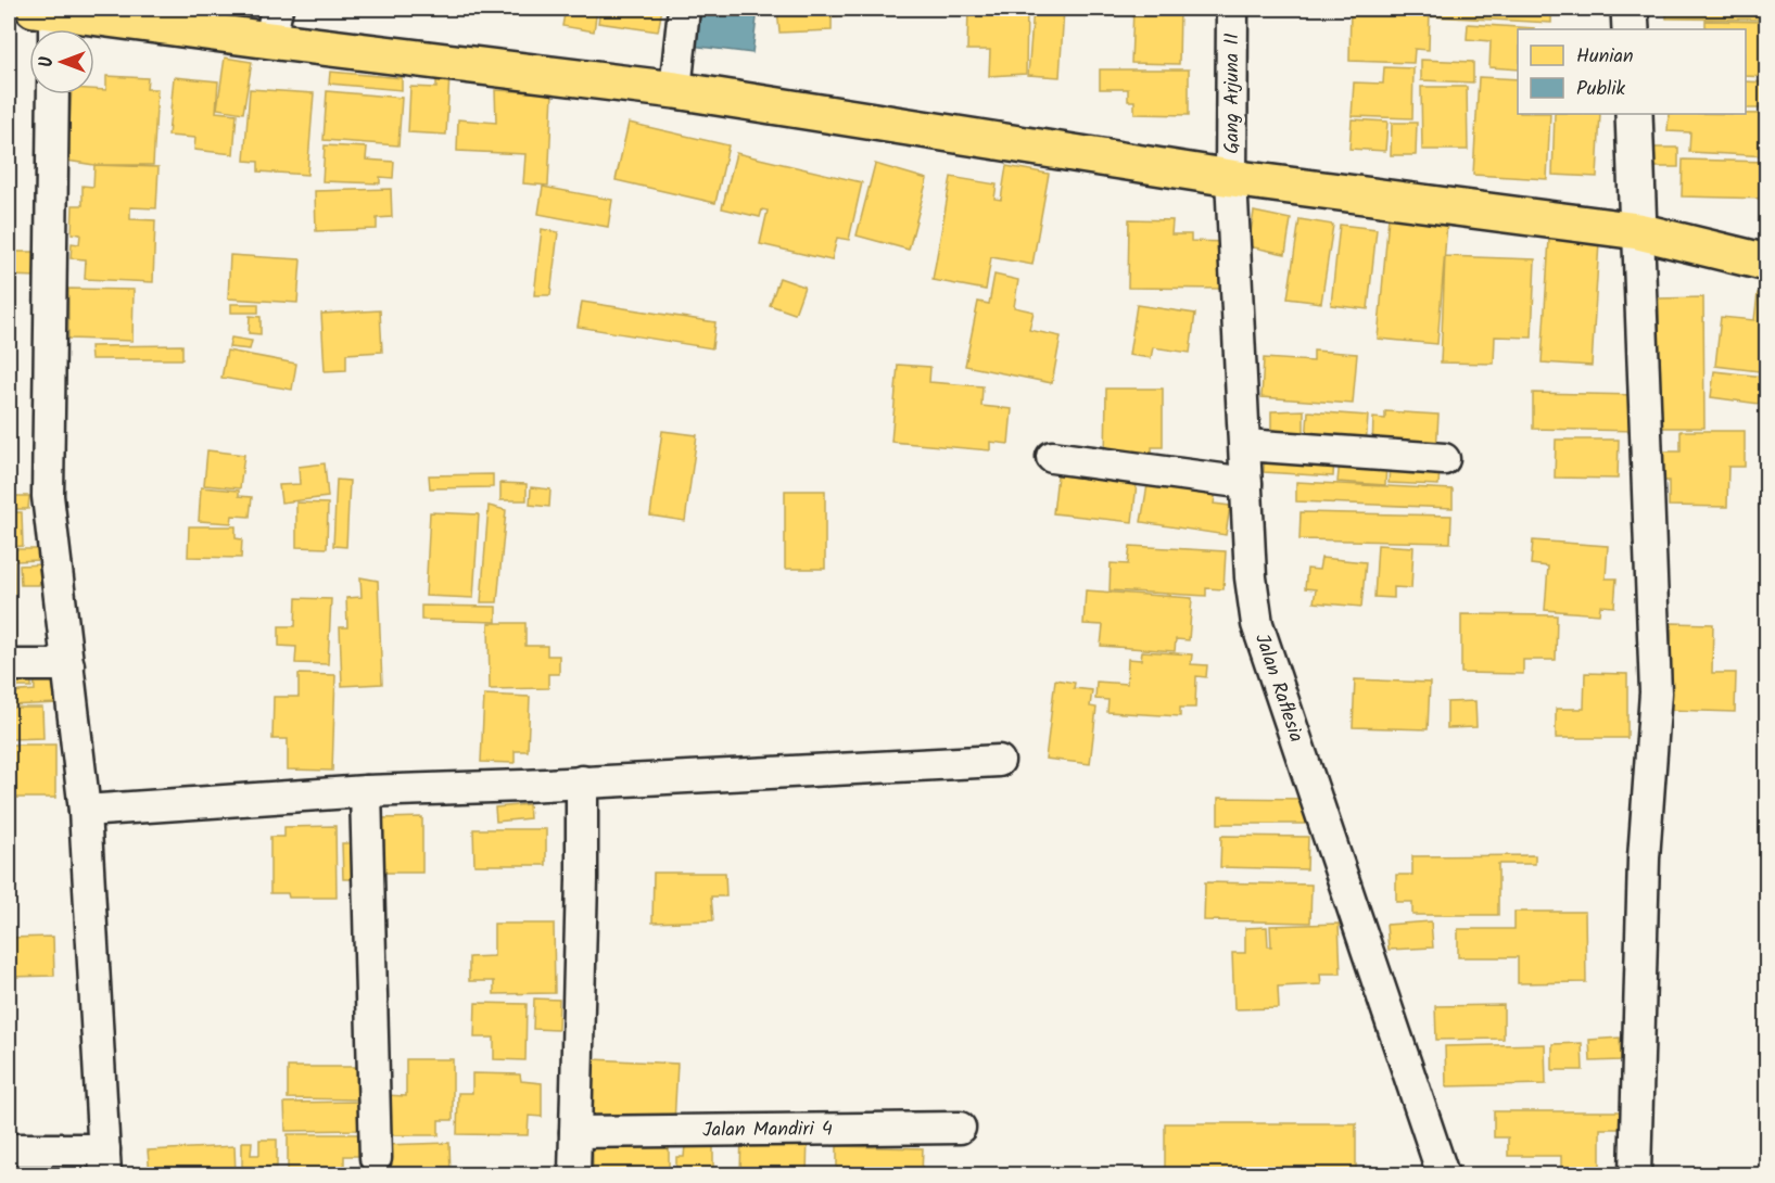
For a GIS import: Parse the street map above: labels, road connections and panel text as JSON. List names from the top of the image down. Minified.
{"streets":{"street":["Gang Arjuna II","Jalan Raflesia","Jalan Mandiri 4"]},"crossings":[["Gang Arjuna II","Jalan Raflesia"]],"legend":["Hunian","Publik"],"north":"left"}
